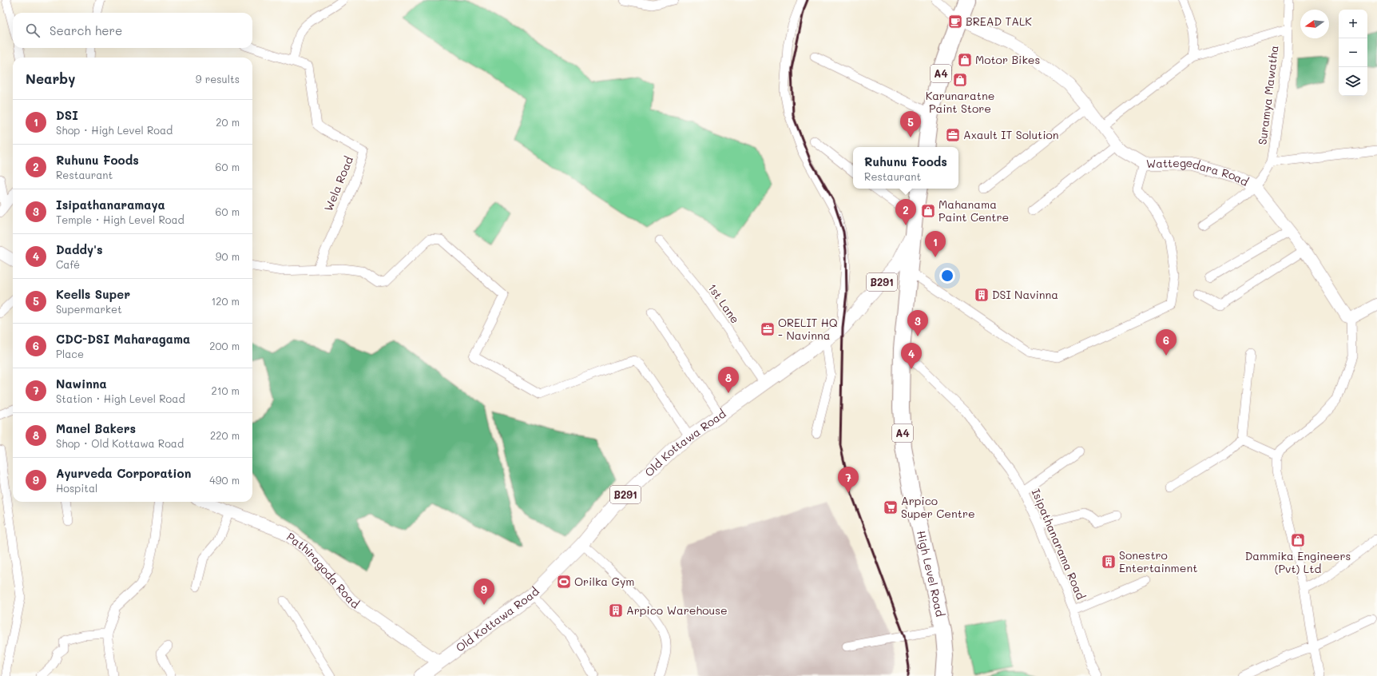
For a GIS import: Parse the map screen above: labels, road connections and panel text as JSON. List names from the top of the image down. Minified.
{"streets":{"highway":["A4","High Level Road"],"main road":["B291","Old Kottawa Road"],"street":["Suramya Mawatha","Wattegedara Road","Wela Road","1st Lane","Isipathanarama Road","Pathiragoda Road"]},"crossings":[["A4","Wattegedara Road"],["Suramya Mawatha","Wattegedara Road"],["1st Lane","Old Kottawa Road"],["Old Kottawa Road","Pathiragoda Road"],["Old Kottawa Road","High Level Road"],["Isipathanarama Road","High Level Road"]],"places":{"cafe":["BREAD TALK"],"shop":["Motor Bikes","Karunaratne Paint Store","Mahanama Paint Centre","Dammika Engineers (Pvt) Ltd"],"office":["Axault IT Solution","ORELIT HQ - Navinna"],"building":["DSI Navinna","Sonestro Entertainment","Arpico Warehouse"],"supermarket":["Arpico Super Centre"],"sports":["Orilka Gym"]},"north":"left","page":{"map_buttons":["+","−"],"search":"Search here","heading":["Nearby","9 results"],"list":[{"mark":"1","name":"DSI","note":"Shop · High Level Road","value":"20 m"},{"mark":"2","name":"Ruhunu Foods","note":"Restaurant","value":"60 m"},{"mark":"3","name":"Isipathanaramaya","note":"Temple · High Level Road","value":"60 m"},{"mark":"4","name":"Daddy's","note":"Café","value":"90 m"},{"mark":"5","name":"Keells Super","note":"Supermarket","value":"120 m"},{"mark":"6","name":"CDC-DSI Maharagama","note":"Place","value":"200 m"},{"mark":"7","name":"Nawinna","note":"Station · High Level Road","value":"210 m"},{"mark":"8","name":"Manel Bakers","note":"Shop · Old Kottawa Road","value":"220 m"},{"mark":"9","name":"Ayurveda Corporation","note":"Hospital","value":"490 m"}],"pins":["5","2","1","3","6","4","8","7","9"],"popup":["Ruhunu Foods","Restaurant"]}}
